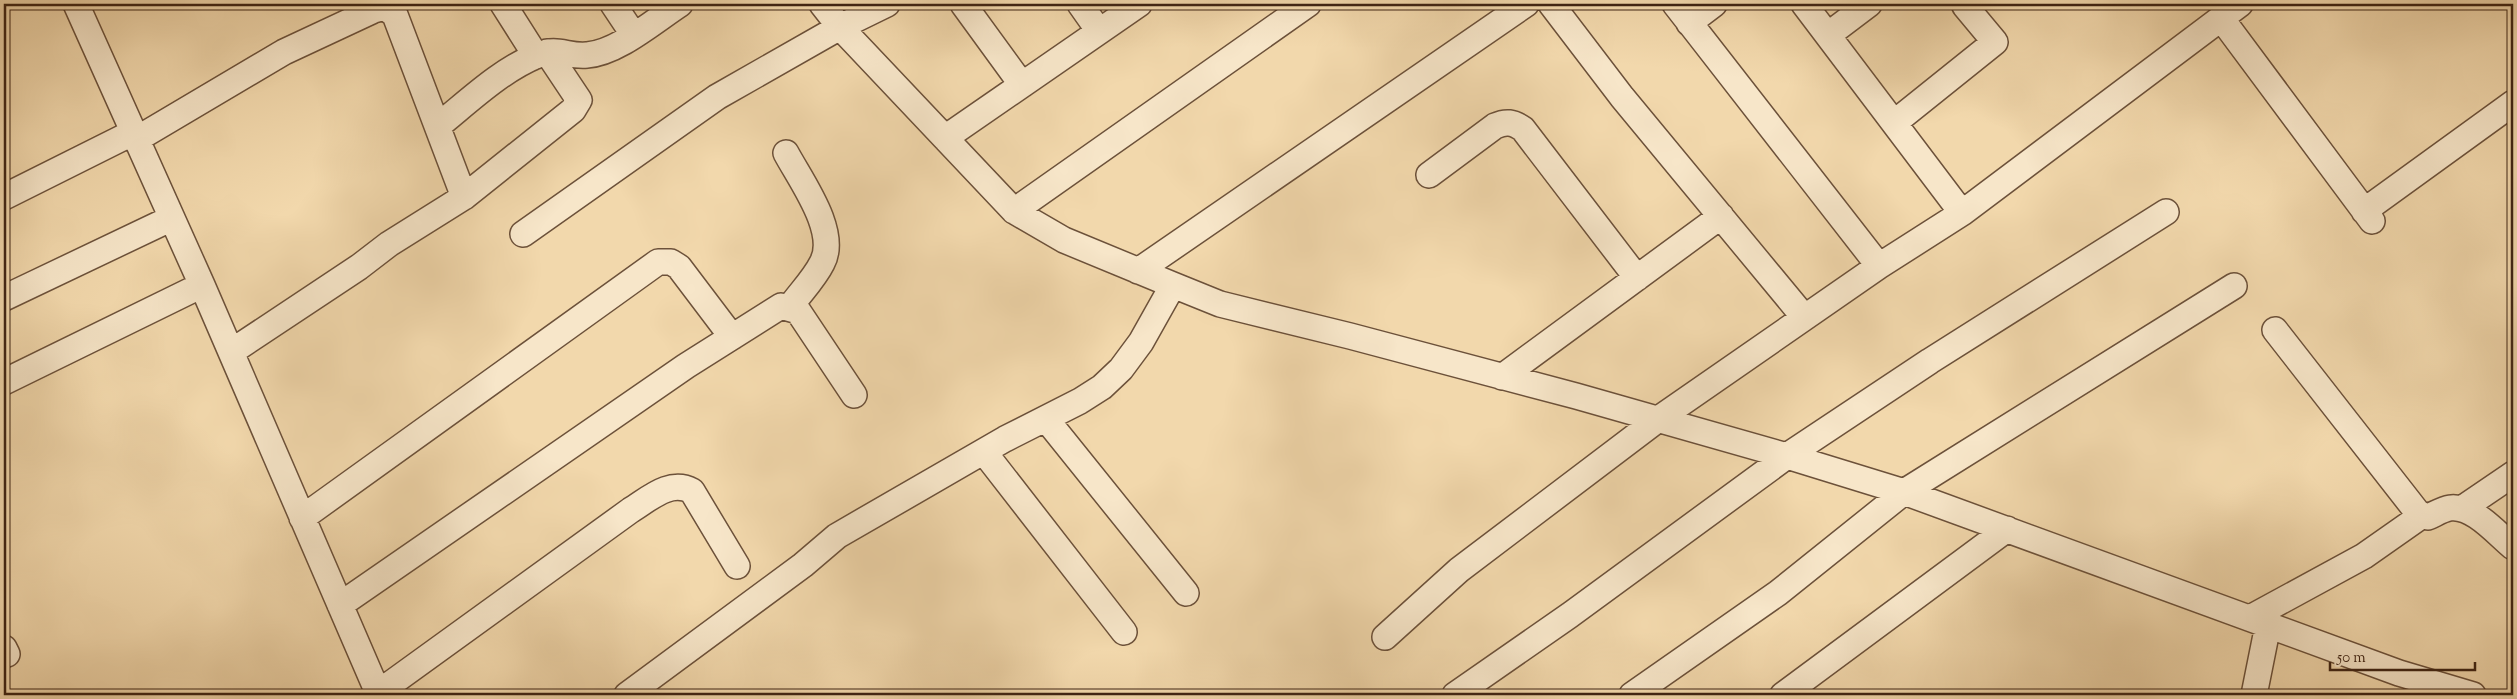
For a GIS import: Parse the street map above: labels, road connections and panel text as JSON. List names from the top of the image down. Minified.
{"scale_bar":"50 m"}
